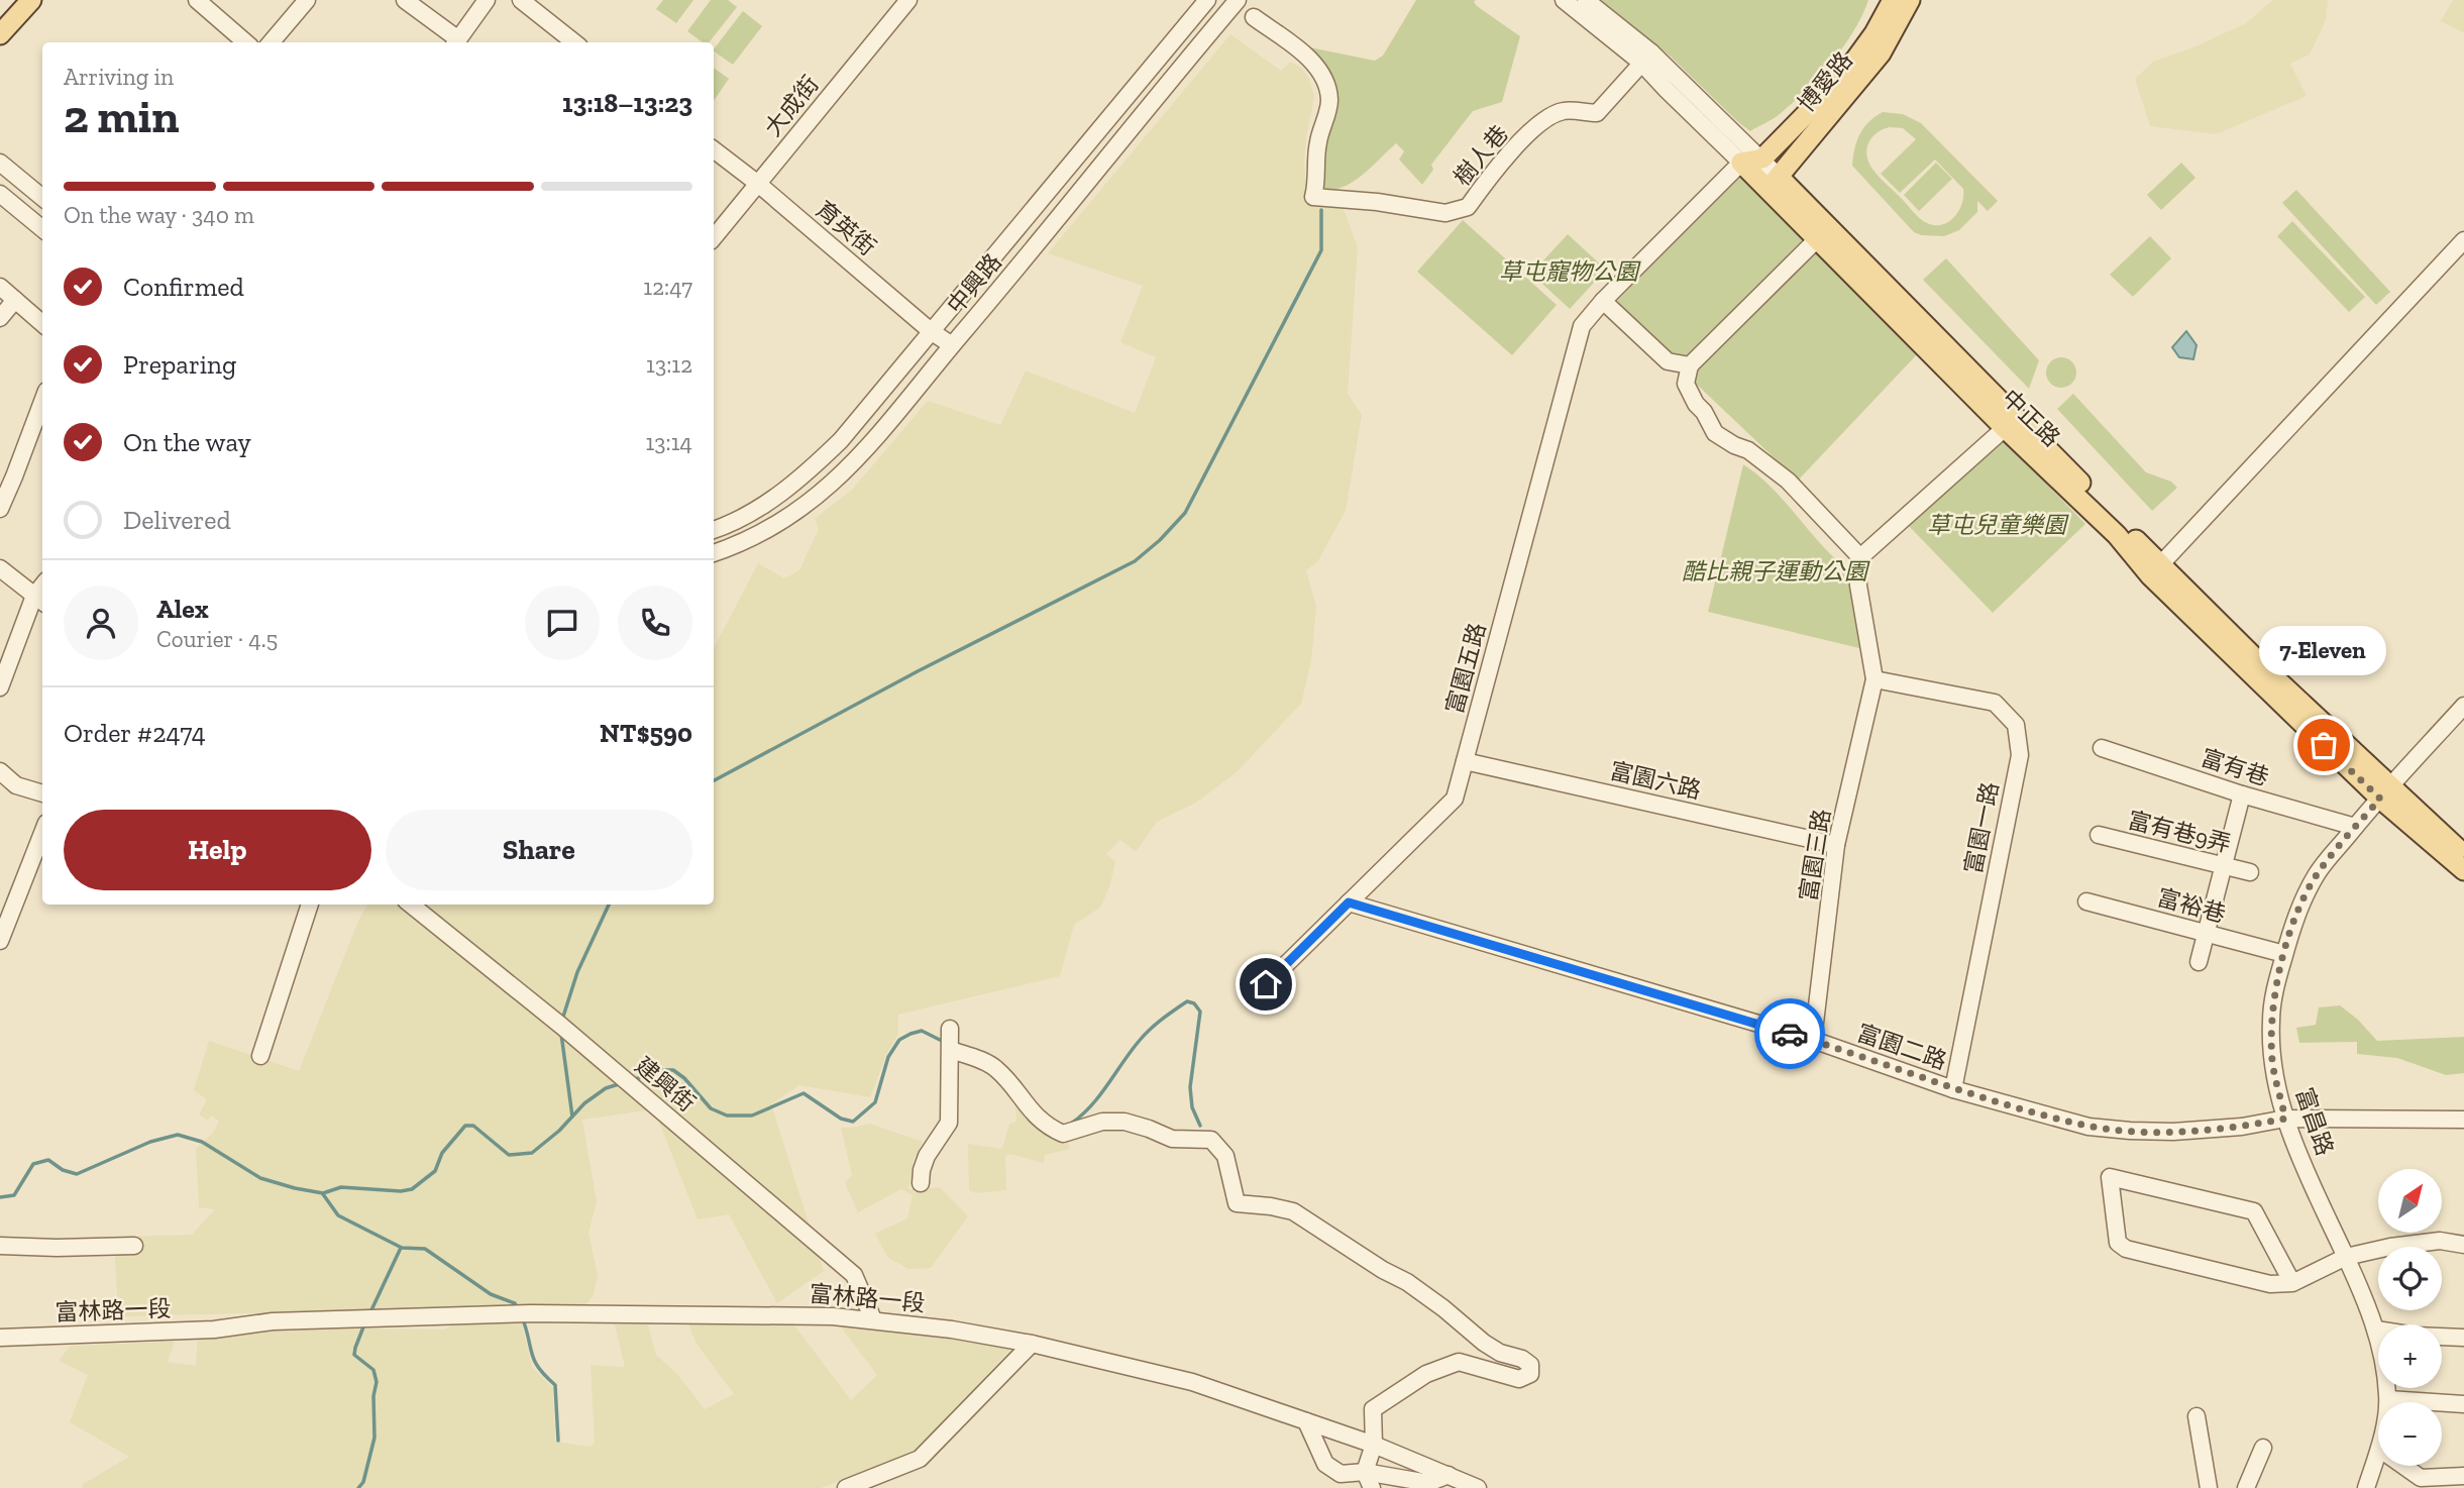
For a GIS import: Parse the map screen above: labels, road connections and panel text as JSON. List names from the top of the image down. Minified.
{"streets":{"main road":["博愛路","中正路"],"street":["大成街","樹人巷","育英街","中興路","富園五路","富有巷","富園六路","富園一路","富有巷9弄","富園三路","富裕巷","富園二路","建興街","富昌路","富林路一段"]},"crossings":[["博愛路","中正路"],["大成街","育英街"],["樹人巷","中正路"],["育英街","中興路"],["中正路","富園五路"],["中正路","富昌路"],["富園五路","富園六路"],["富園五路","富園二路"],["富有巷","富昌路"],["富園六路","富園三路"],["富園一路","富園三路"],["富園一路","富園二路"],["富園三路","富園二路"],["富裕巷","富昌路"],["富園二路","富昌路"],["建興街","富林路一段"]],"parks":["草屯寵物公園","草屯兒童樂園","酷比親子運動公園"],"places":["7-Eleven"],"north":"top right","page":{"heading":["2 min","Arriving in","13:18–13:23"],"panel":["Alex","Courier · 4.5","Order #2474","NT$590"],"bar":"On the way · 340 m","list":[["Confirmed","12:47"],["Preparing","13:12"],["On the way","13:14"],"Delivered"],"bubble":"7-Eleven","buttons":["Help","Share"],"map_buttons":["+","−"]}}
